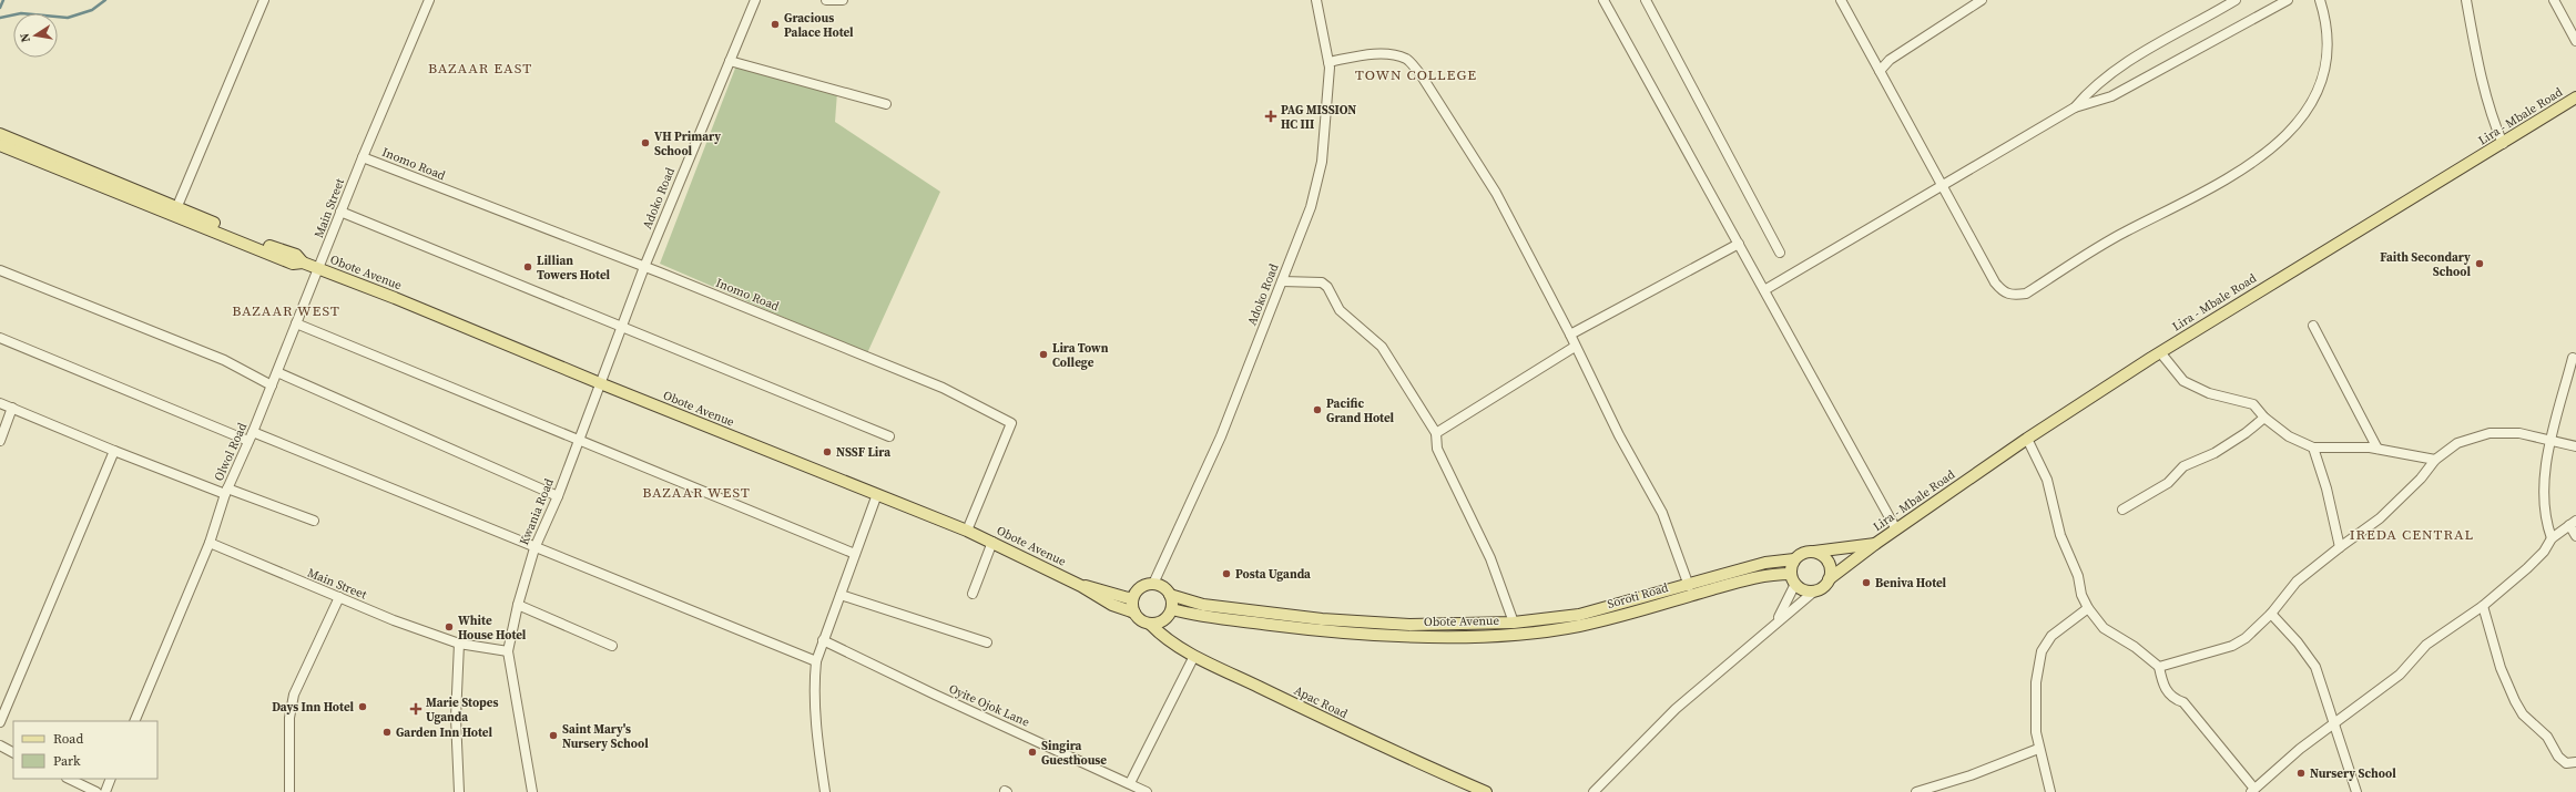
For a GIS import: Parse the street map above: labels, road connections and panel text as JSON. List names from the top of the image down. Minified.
{"streets":{"main road":["Lira - Mbale Road","Obote Avenue","Soroti Road","Apac Road"],"street":["Inomo Road","Adoko Road","Main Street","Olwol Road","Kwania Road","Oyite Ojok Lane"]},"crossings":[["Lira - Mbale Road","Soroti Road"],["Inomo Road","Adoko Road"],["Inomo Road","Main Street"],["Inomo Road","Obote Avenue"],["Adoko Road","Obote Avenue"],["Adoko Road","Kwania Road"],["Adoko Road","Apac Road"],["Main Street","Obote Avenue"],["Main Street","Olwol Road"],["Main Street","Kwania Road"],["Obote Avenue","Olwol Road"],["Obote Avenue","Kwania Road"],["Obote Avenue","Soroti Road"],["Obote Avenue","Apac Road"]],"districts":["BAZAAR EAST","TOWN COLLEGE","BAZAAR WEST","BAZAAR WEST","IREDA CENTRAL"],"places":{"other":["Gracious Palace Hotel","VH Primary School","Faith Secondary School","Lillian Towers Hotel","Lira Town College","Pacific Grand Hotel","NSSF Lira","Posta Uganda","Beniva Hotel","White House Hotel","Days Inn Hotel","Garden Inn Hotel","Saint Mary's Nursery School","Singira Guesthouse","Nursery School"],"health":["PAG MISSION HC III","Marie Stopes Uganda"]},"legend":["Road","Park"],"north":"left"}
